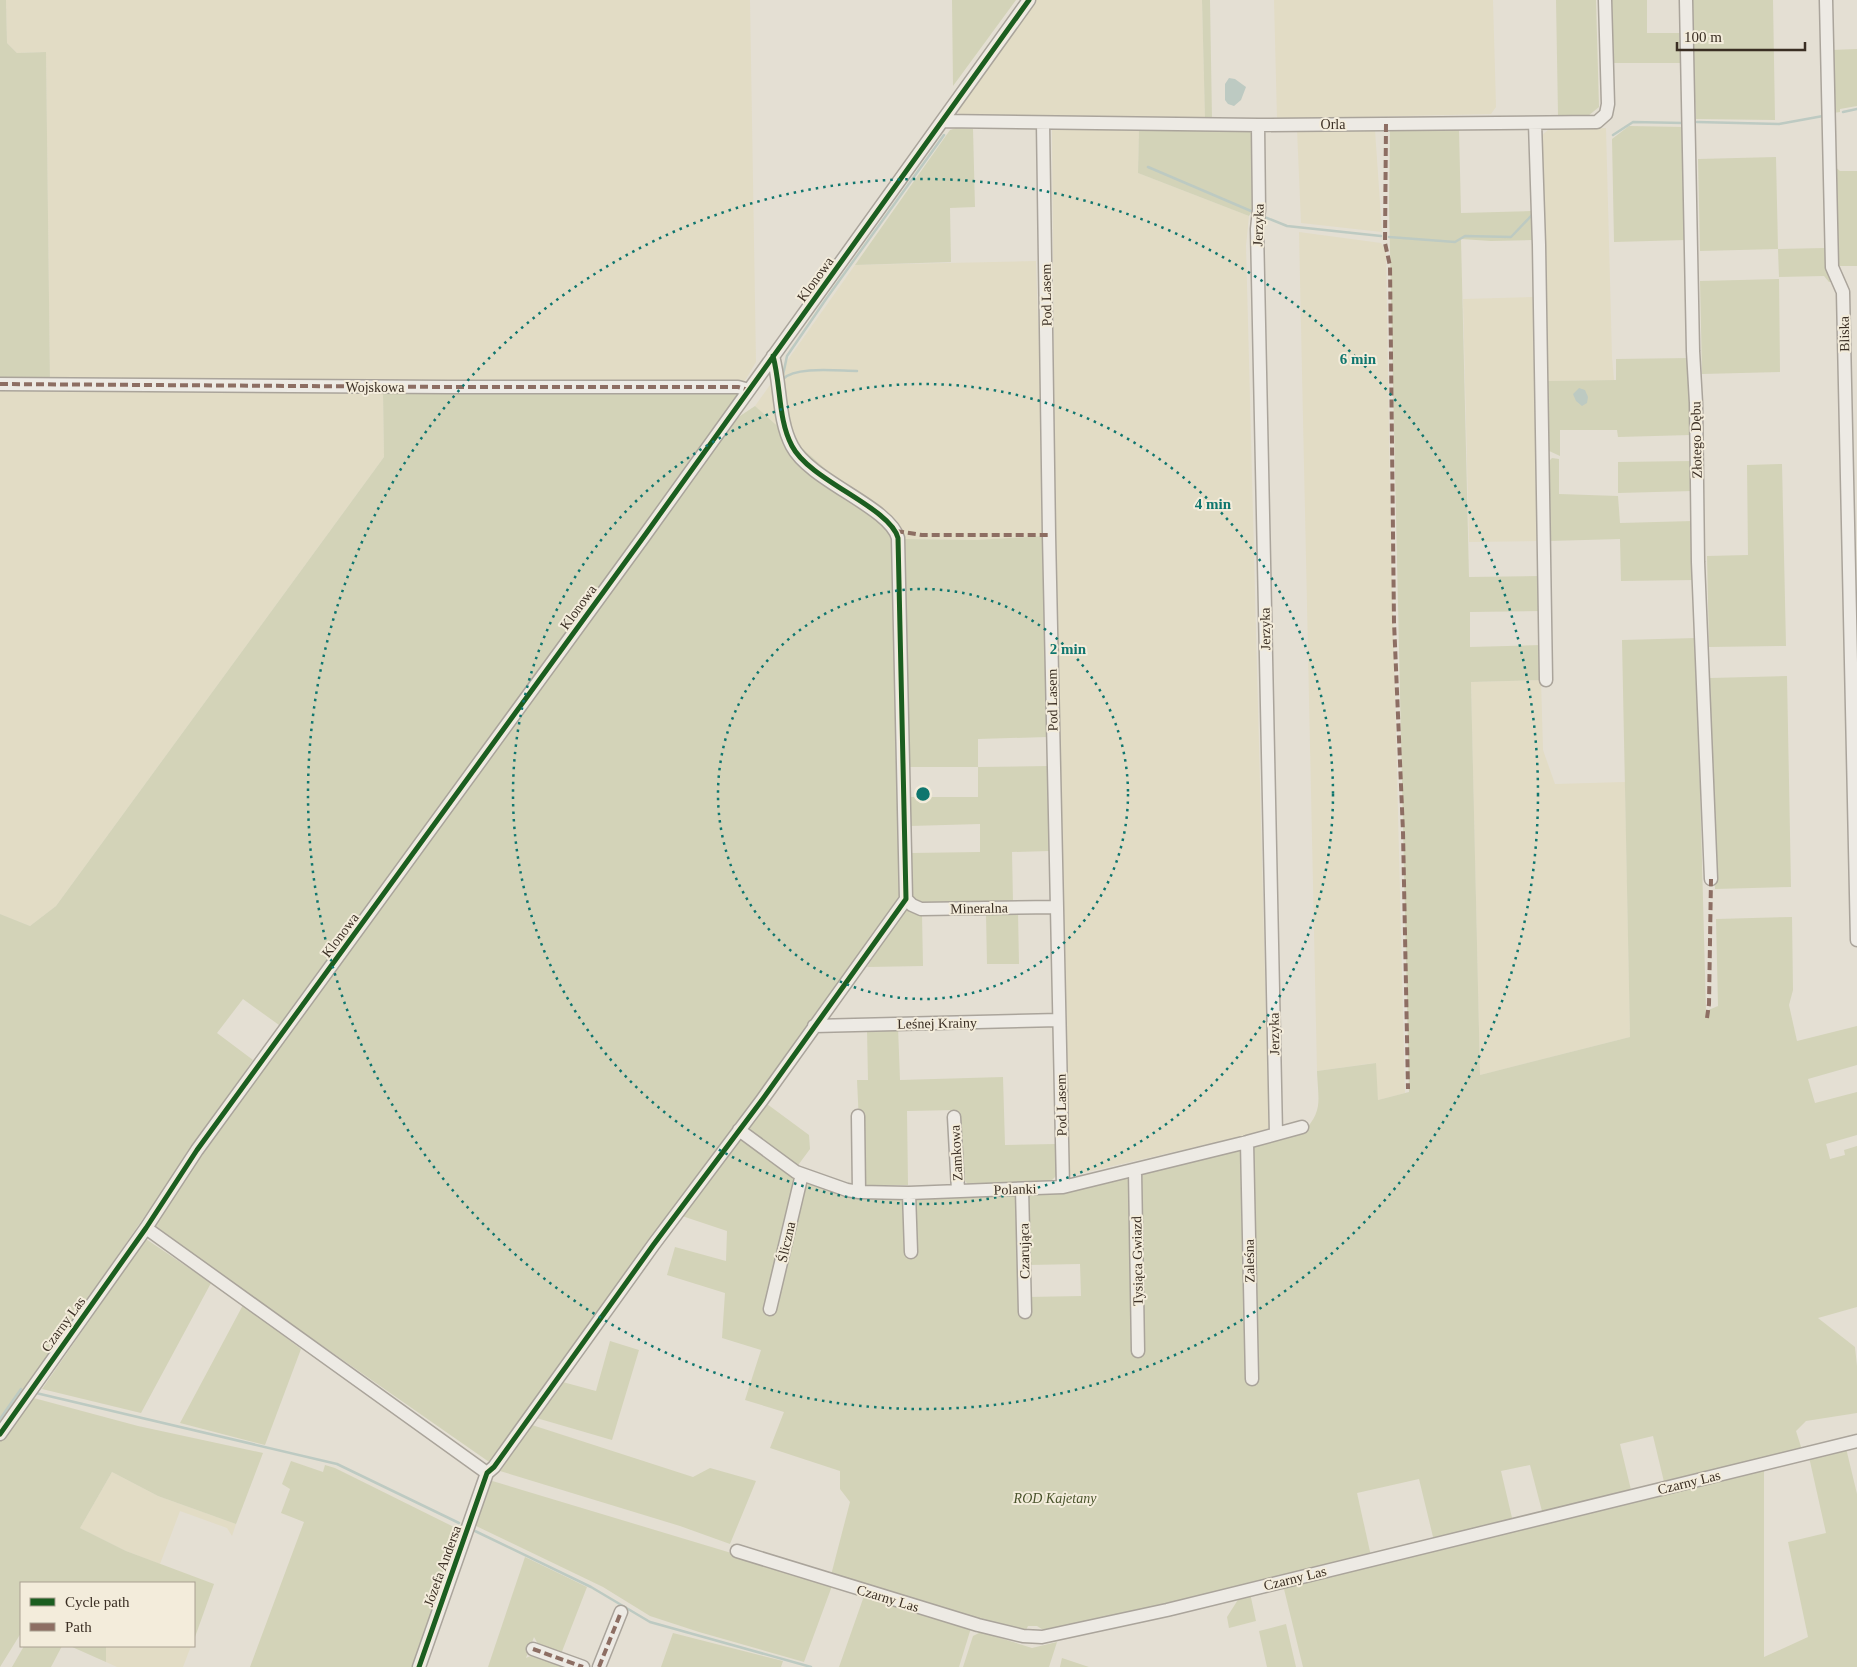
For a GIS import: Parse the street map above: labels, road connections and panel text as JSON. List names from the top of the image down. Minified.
{"streets":{"street":["Orla","Jerzyka","Klonowa","Pod Lasem","Bliska","Wojskowa","Złotego Dębu","Mineralna","Leśnej Krainy","Zamkowa","Polanki","Śliczna","Czarująca","Tysiąca Gwiazd","Zaleśna","Czarny Las","Józefa Andersa"]},"crossings":[["Orla","Jerzyka"],["Orla","Klonowa"],["Orla","Pod Lasem"],["Jerzyka","Polanki"],["Klonowa","Wojskowa"],["Klonowa","Czarny Las"],["Pod Lasem","Mineralna"],["Pod Lasem","Leśnej Krainy"],["Pod Lasem","Polanki"],["Zamkowa","Polanki"],["Polanki","Śliczna"],["Polanki","Czarująca"],["Polanki","Tysiąca Gwiazd"],["Polanki","Zaleśna"]],"parks":["ROD Kajetany"],"legend":["Cycle path","Path"],"scale_bar":"100 m","rings":["6 min","4 min","2 min"]}
